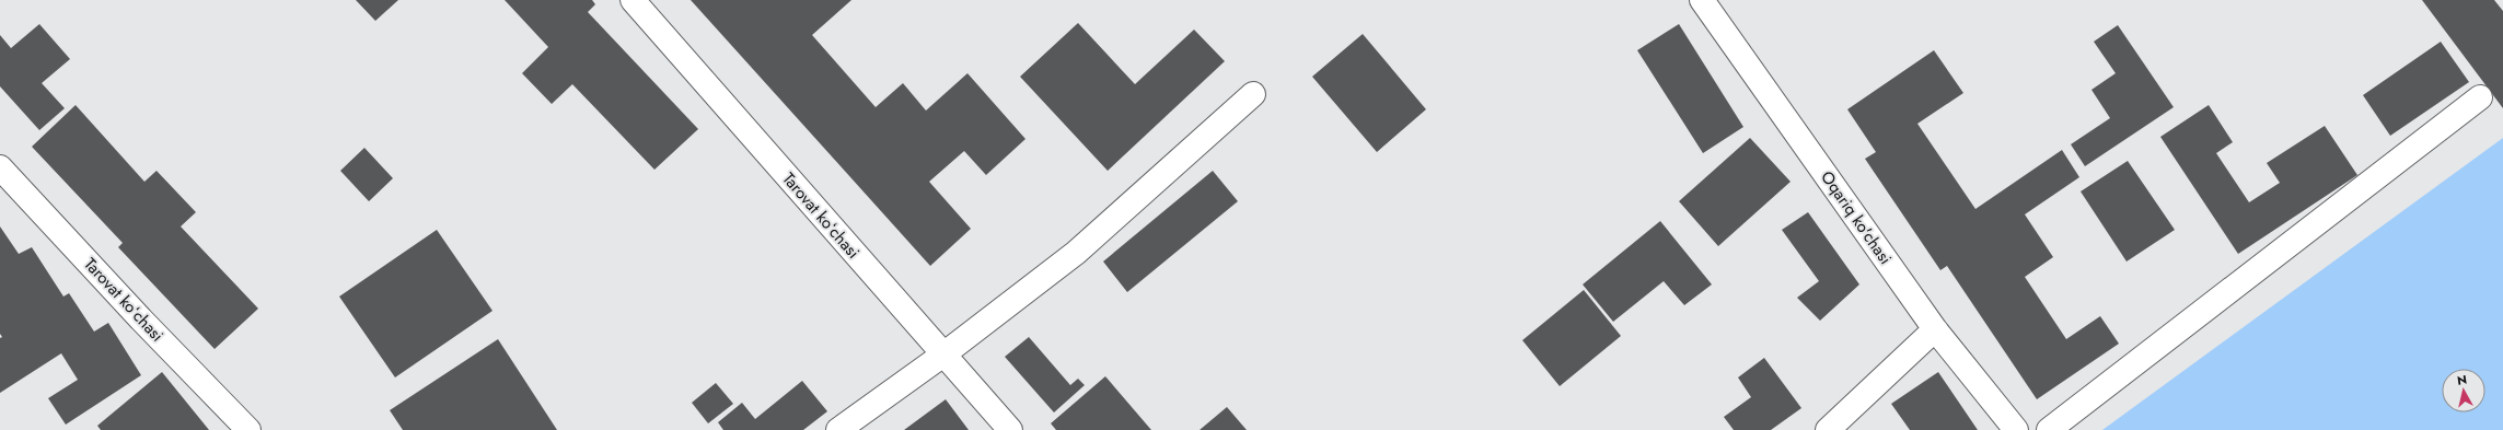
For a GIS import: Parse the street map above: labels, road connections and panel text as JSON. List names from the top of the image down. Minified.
{"streets":{"street":["Tarovat koʻchasi","Oqariq ko'chasi"]},"north":"top"}
